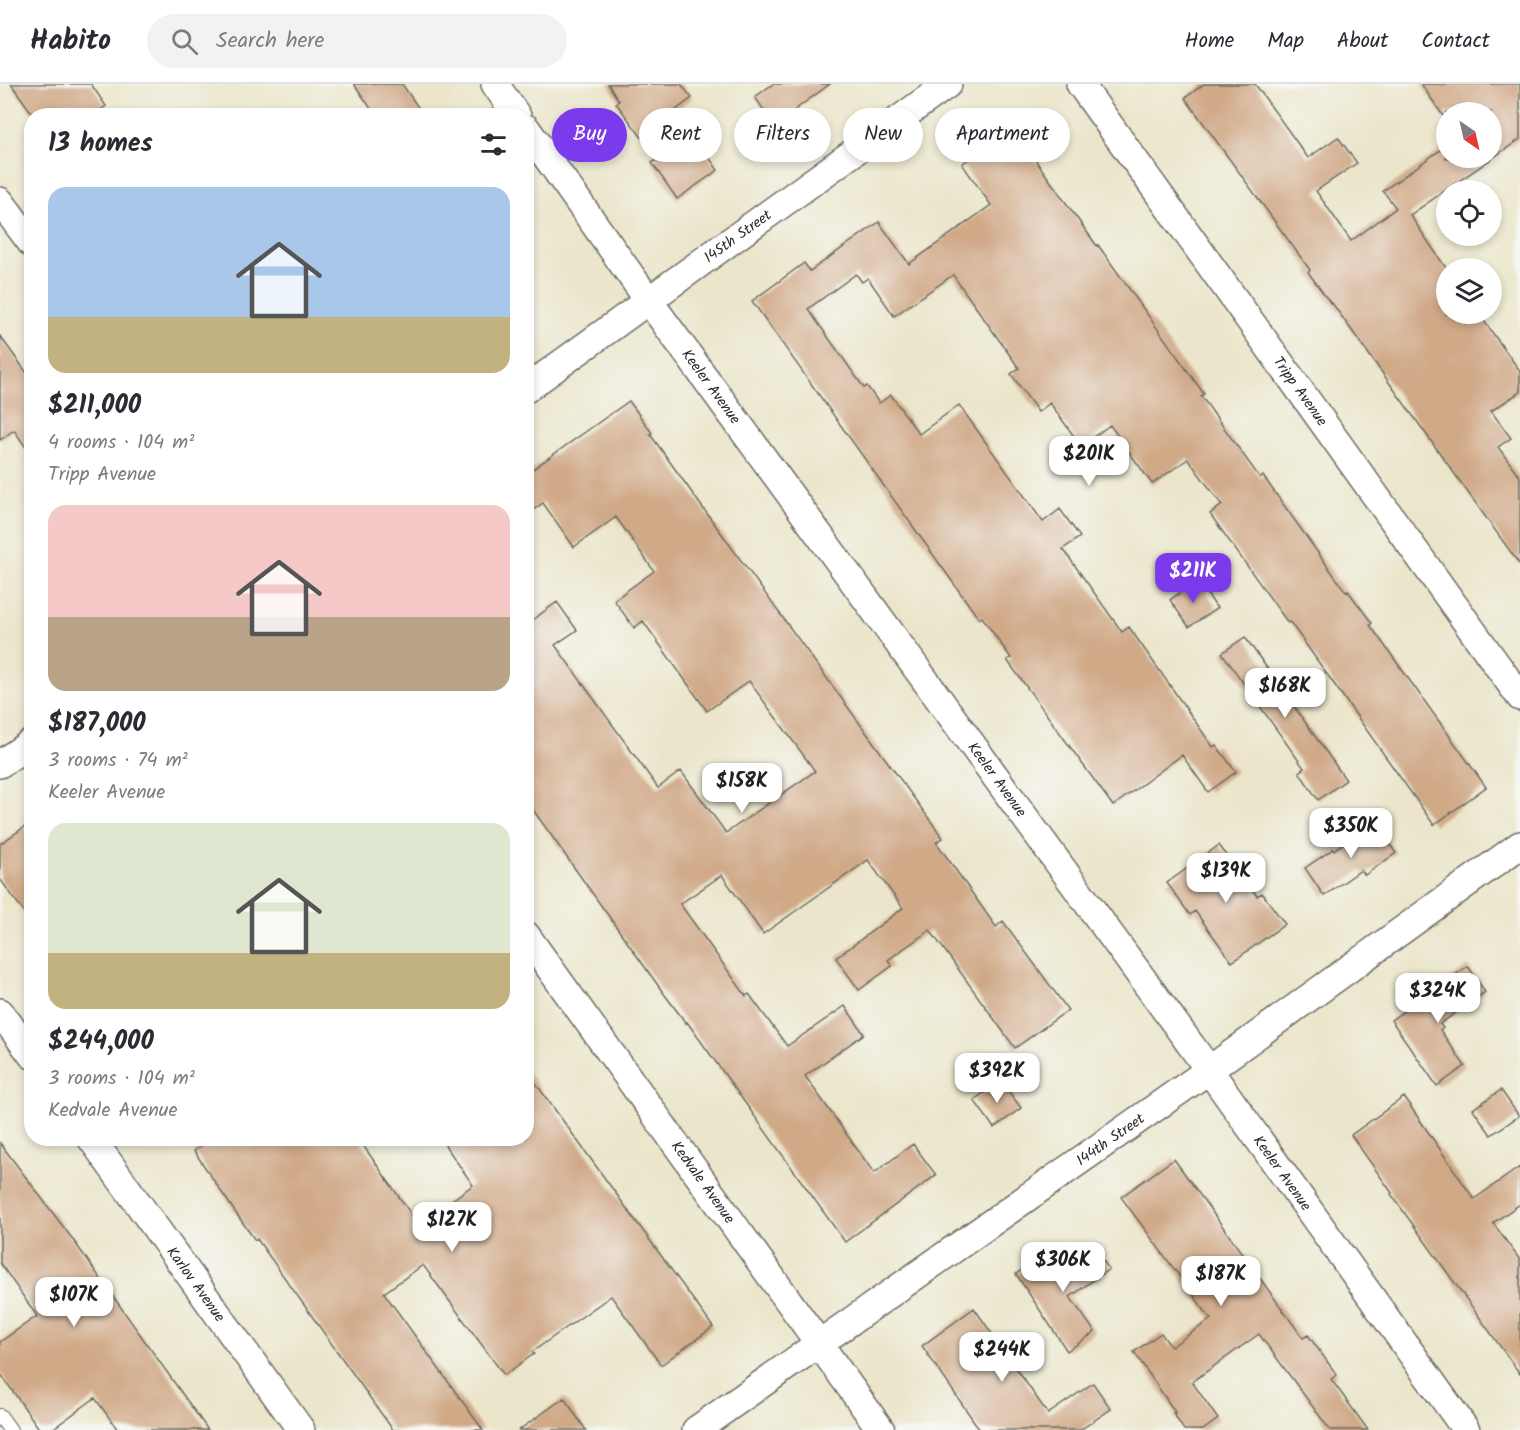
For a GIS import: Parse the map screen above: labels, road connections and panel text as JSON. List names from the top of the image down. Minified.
{"streets":{"street":["145th Street","Keeler Avenue","Tripp Avenue","144th Street","Kedvale Avenue","Karlov Avenue"]},"crossings":[["145th Street","Keeler Avenue"],["Keeler Avenue","144th Street"],["144th Street","Kedvale Avenue"]],"north":"bottom right","page":{"header":"Habito","search":"Search here","nav":["Home","Map","About","Contact"],"chip":["Buy","Rent","Filters","New","Apartment"],"heading":"13 homes","list":[{"name":"$211,000","note":"4 rooms · 104 m² · Tripp Avenue"},{"name":"$187,000","note":"3 rooms · 74 m² · Keeler Avenue"},{"name":"$244,000","note":"3 rooms · 104 m² · Kedvale Avenue"}],"price":["$201K","$211K","$168K","$158K","$350K","$139K","$324K","$392K","$127K","$306K","$187K","$107K","$244K"]}}
